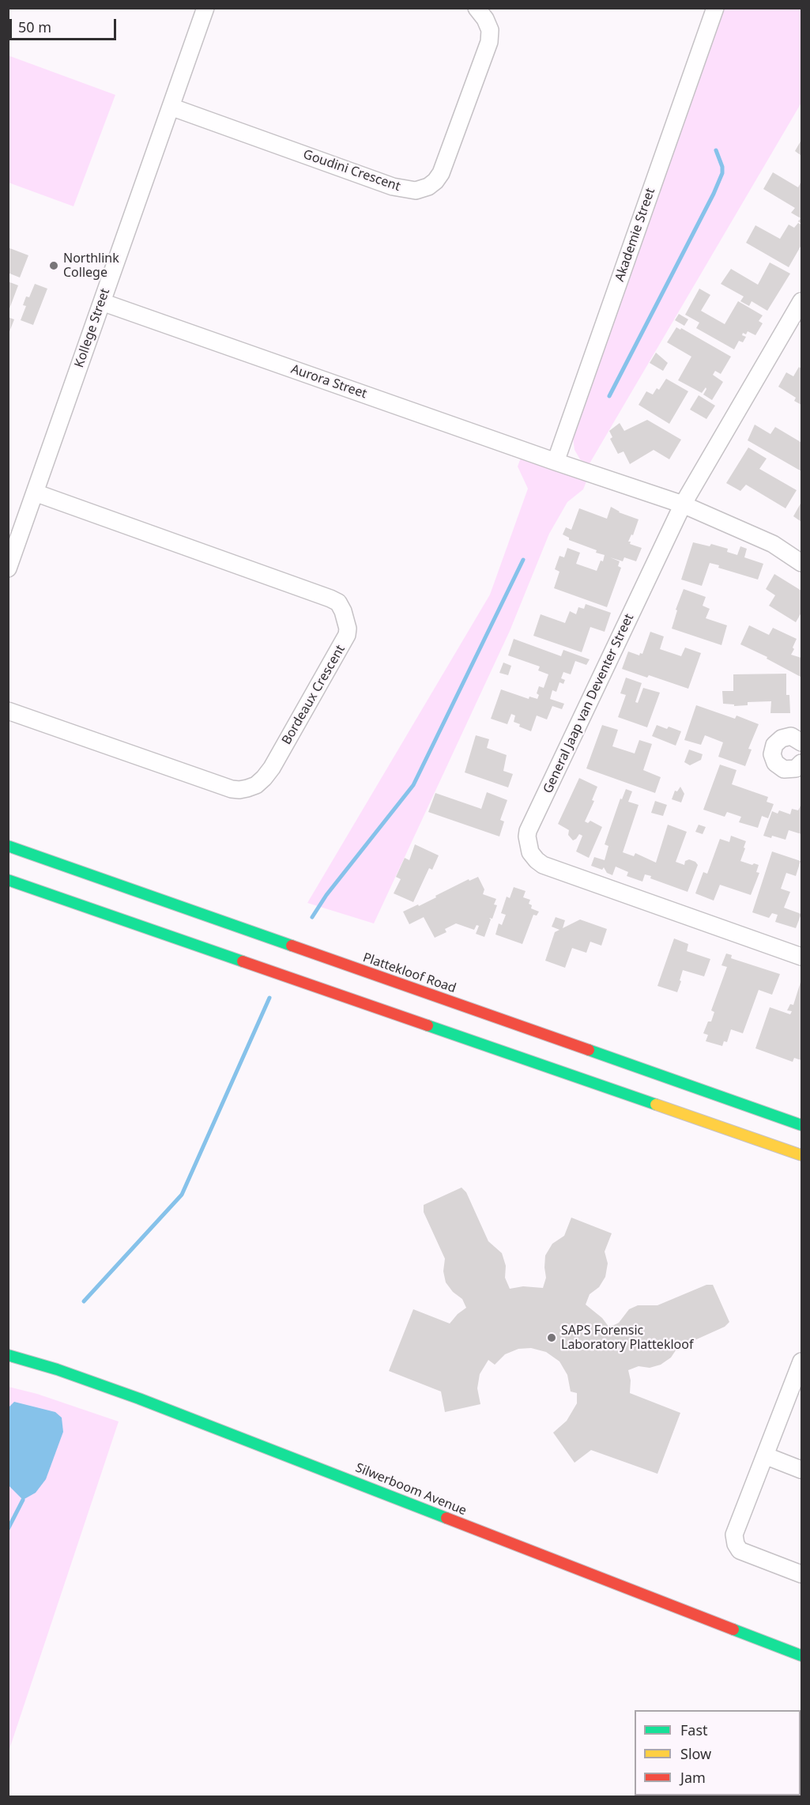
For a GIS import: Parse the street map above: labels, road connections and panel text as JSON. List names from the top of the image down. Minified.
{"streets":{"main road":["Plattekloof Road","Silwerboom Avenue"],"street":["Goudini Crescent","Akademie Street","Kollege Street","Aurora Street","Bordeaux Crescent","General Jaap van Deventer Street"]},"crossings":[["Goudini Crescent","Kollege Street"],["Akademie Street","Aurora Street"],["Kollege Street","Aurora Street"],["Kollege Street","Bordeaux Crescent"],["Aurora Street","General Jaap van Deventer Street"]],"places":["Northlink College","SAPS Forensic Laboratory Plattekloof"],"legend":["Fast","Slow","Jam"],"scale_bar":"50 m"}
